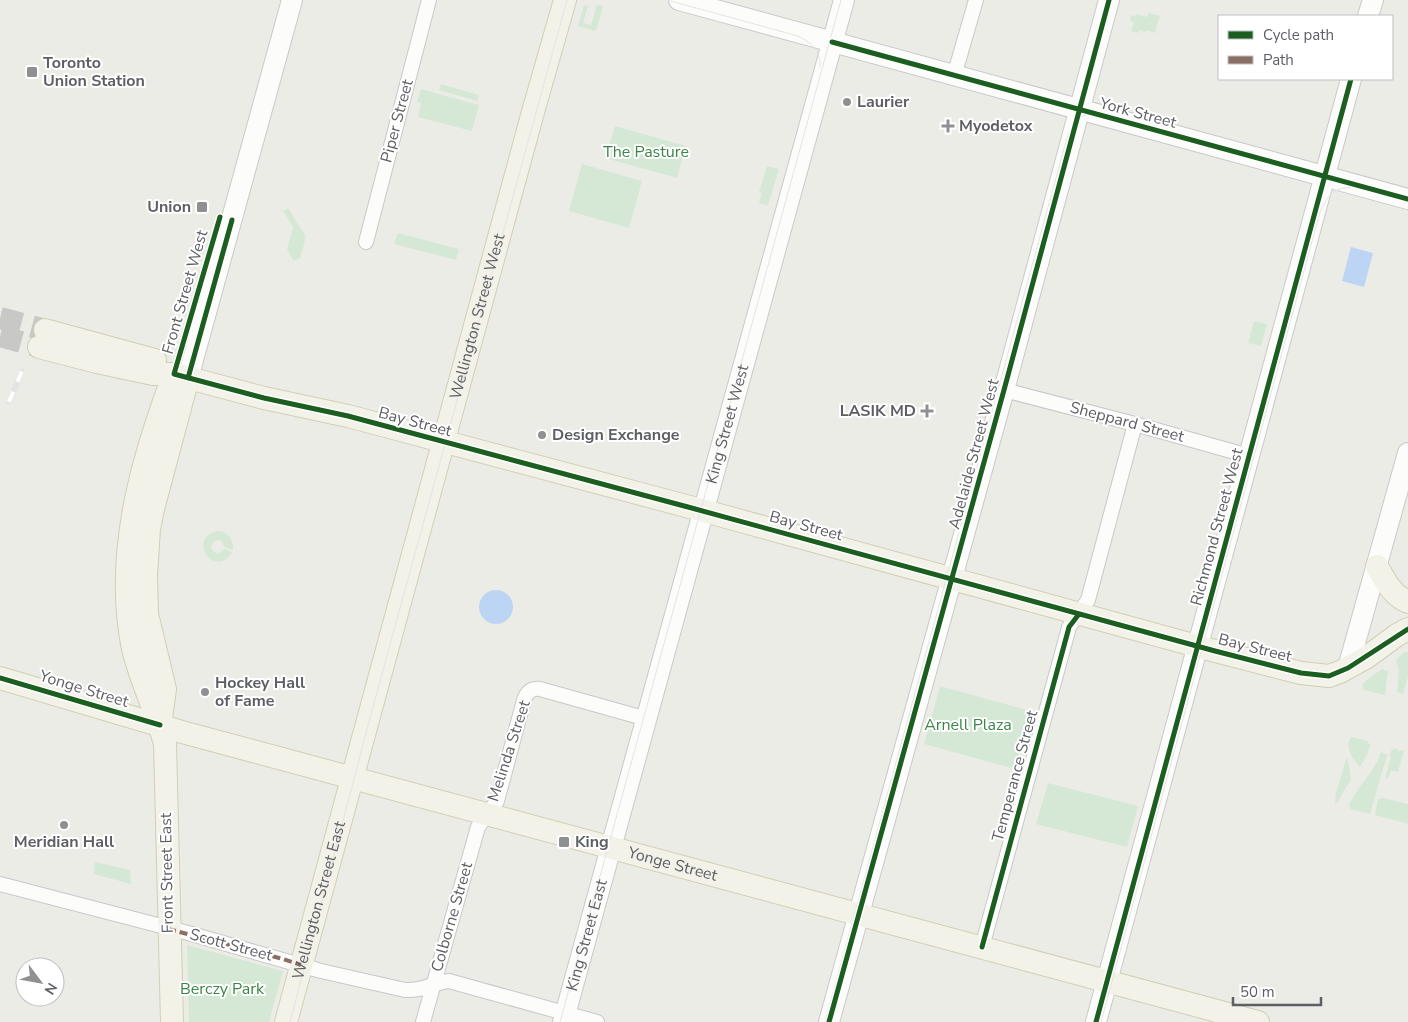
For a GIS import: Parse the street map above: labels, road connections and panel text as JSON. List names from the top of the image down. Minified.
{"streets":{"main road":["York Street","Front Street West","Wellington Street West","Bay Street","King Street West","Adelaide Street West","Richmond Street West","Yonge Street","Front Street East","Wellington Street East","King Street East"],"street":["Piper Street","Sheppard Street","Melinda Street","Temperance Street","Colborne Street","Scott Street"]},"crossings":[["York Street","King Street West"],["York Street","Adelaide Street West"],["York Street","Richmond Street West"],["Front Street West","Bay Street"],["Front Street West","Yonge Street"],["Front Street West","Front Street East"],["Wellington Street West","Bay Street"],["Wellington Street West","Yonge Street"],["Wellington Street West","Wellington Street East"],["Bay Street","King Street West"],["Bay Street","Adelaide Street West"],["Bay Street","Richmond Street West"],["Bay Street","Temperance Street"],["Sheppard Street","Adelaide Street West"],["Sheppard Street","Richmond Street West"],["Sheppard Street","Temperance Street"],["King Street West","Yonge Street"],["King Street West","Melinda Street"],["King Street West","King Street East"],["Adelaide Street West","Yonge Street"],["Richmond Street West","Yonge Street"],["Yonge Street","Melinda Street"],["Yonge Street","Temperance Street"],["Yonge Street","Front Street East"],["Yonge Street","Wellington Street East"],["Yonge Street","Colborne Street"],["Yonge Street","King Street East"],["Melinda Street","Colborne Street"],["Front Street East","Scott Street"],["Wellington Street East","Scott Street"],["Colborne Street","Scott Street"],["King Street East","Scott Street"]],"parks":["The Pasture","Arnell Plaza","Berczy Park"],"places":{"transit":["Toronto Union Station","Union","King"],"other":["Laurier","Design Exchange","Hockey Hall of Fame","Meridian Hall"],"health":["Myodetox","LASIK MD"]},"legend":["Cycle path","Path"],"scale_bar":"50 m","north":"bottom right"}
